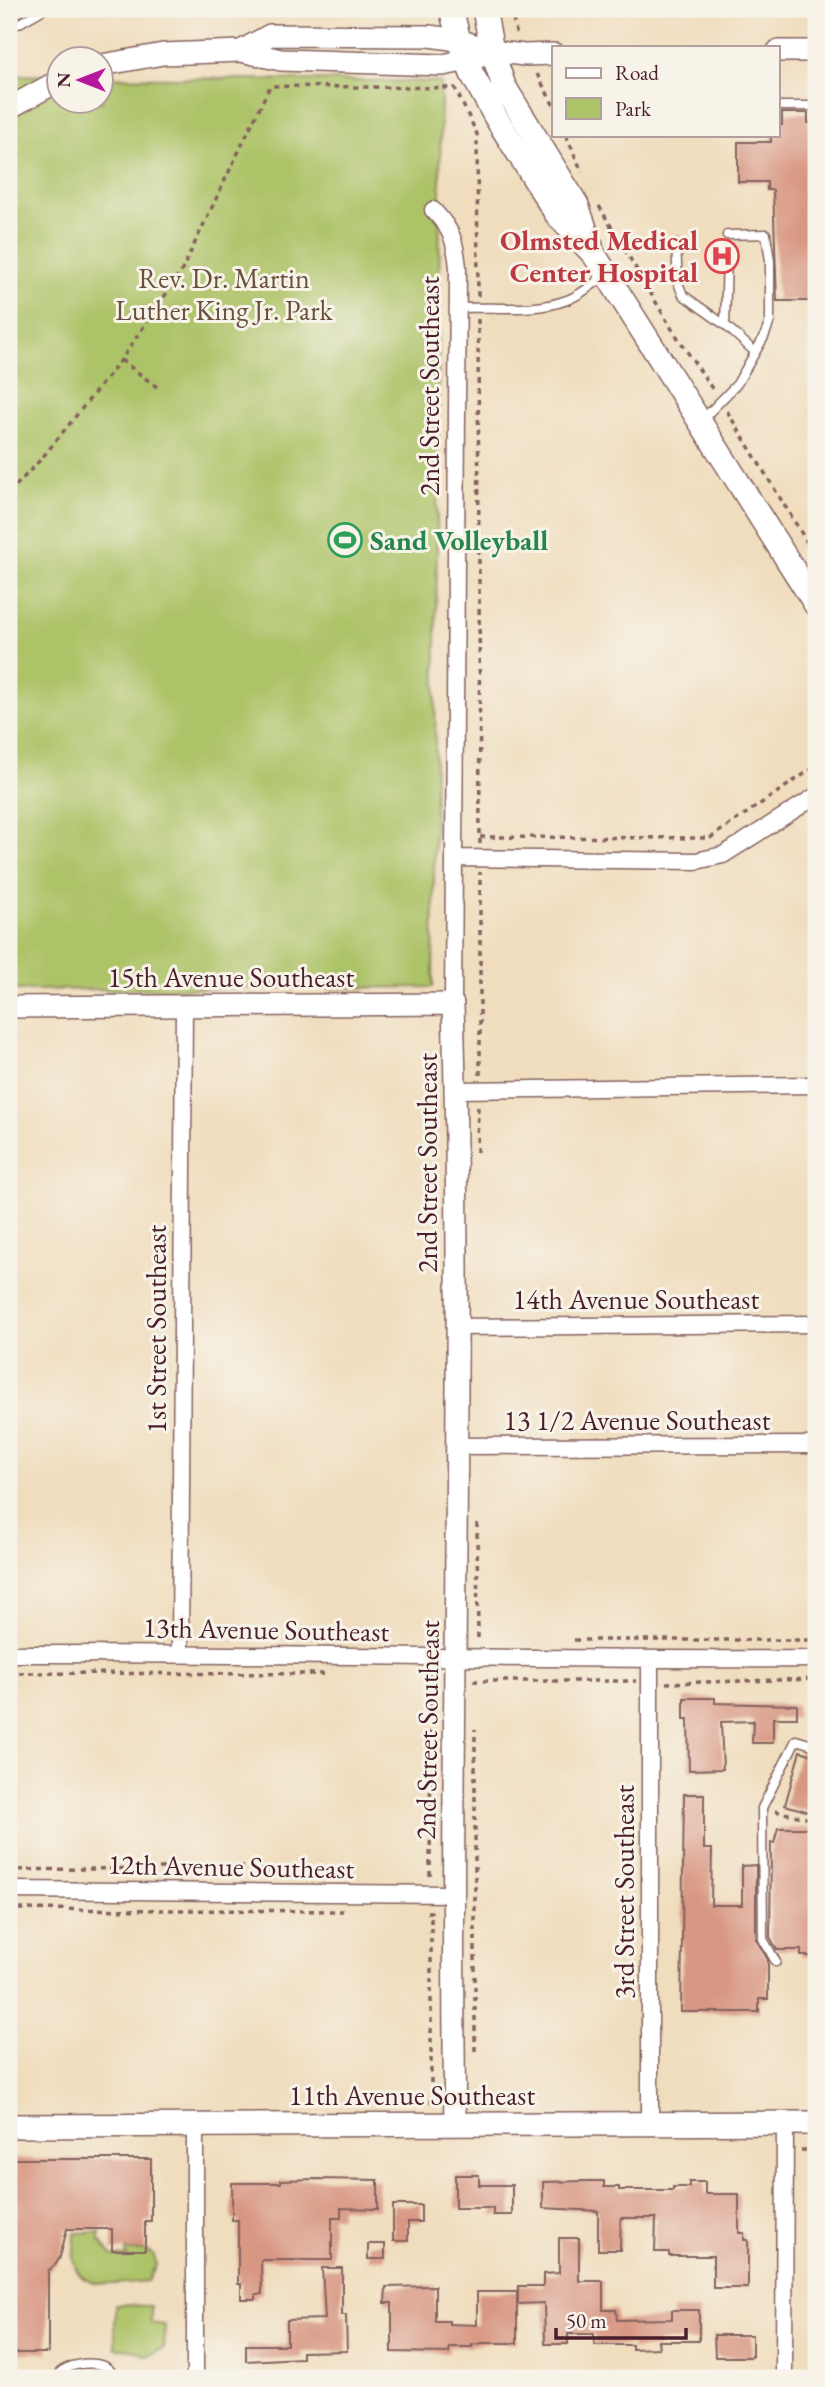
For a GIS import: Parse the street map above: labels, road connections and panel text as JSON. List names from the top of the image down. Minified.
{"streets":{"main road":["11th Avenue Southeast"],"street":["2nd Street Southeast","15th Avenue Southeast","14th Avenue Southeast","1st Street Southeast","13 1/2 Avenue Southeast","13th Avenue Southeast","12th Avenue Southeast","3rd Street Southeast"]},"crossings":[["2nd Street Southeast","15th Avenue Southeast"],["2nd Street Southeast","14th Avenue Southeast"],["2nd Street Southeast","13 1/2 Avenue Southeast"],["2nd Street Southeast","13th Avenue Southeast"],["2nd Street Southeast","12th Avenue Southeast"],["2nd Street Southeast","11th Avenue Southeast"],["15th Avenue Southeast","1st Street Southeast"],["1st Street Southeast","13th Avenue Southeast"],["13th Avenue Southeast","3rd Street Southeast"],["3rd Street Southeast","11th Avenue Southeast"]],"parks":["Rev. Dr. Martin Luther King Jr. Park"],"places":{"hospital":["Olmsted Medical Center Hospital"],"sports":["Sand Volleyball"]},"legend":["Road","Park"],"scale_bar":"50 m","north":"left"}
